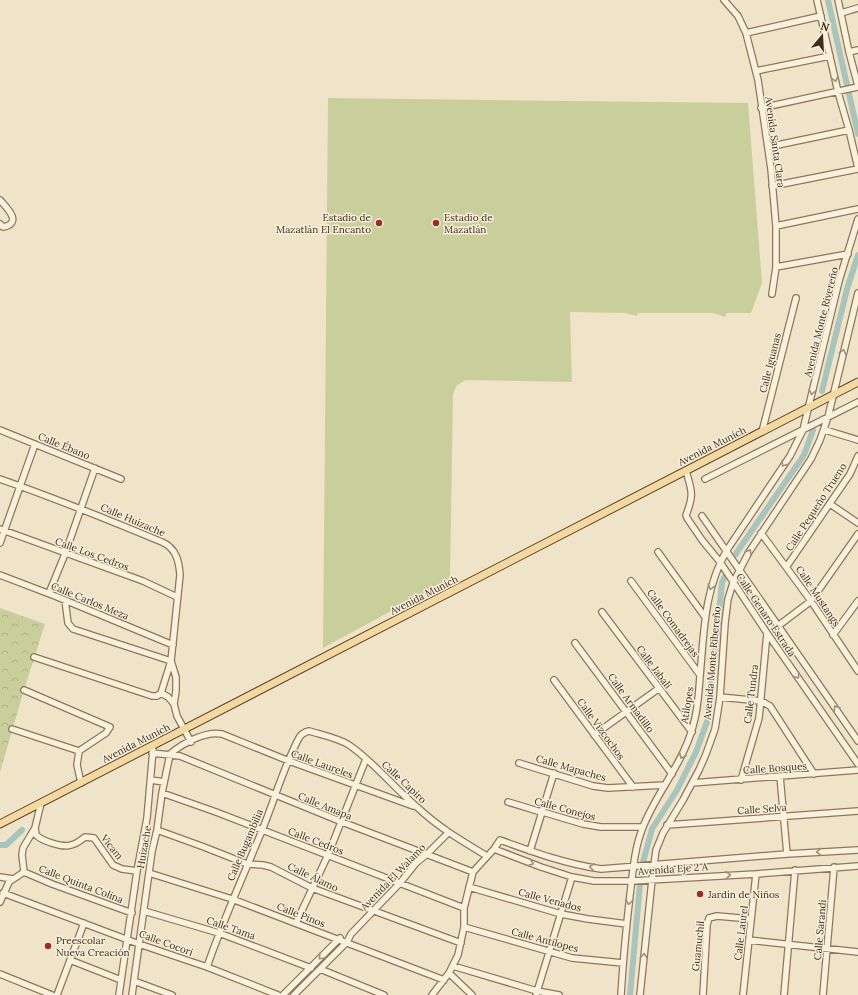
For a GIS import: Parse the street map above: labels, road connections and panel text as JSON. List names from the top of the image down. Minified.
{"streets":{"main road":["Avenida Munich"],"street":["Avenida Santa Clara","Avenida Monte Rivereño","Calle Iguanas","Calle Ébano","Calle Pequeño Trueno","Calle Huizache","Calle Los Cedros","Calle Mustangs","Calle Carlos Meza","Calle Genaro Estrada","Calle Comadrejas","Avenida Monte Ribereño","Calle Jabalí","Calle Tundra","Calle Armadillo","Atilopes","Calle Vizcochos","Calle Laureles","Calle Mapaches","Calle Bosques","Calle Capiro","Calle Amapa","Calle Conejos","Calle Selva","Calle Cedros","Calle Bugambilia","Vicam","Huizache","Avenida Eje 2 A","Calle Álamo","Avenida El Walamo","Calle Quinta Colina","Calle Venados","Calle Pinos","Calle Tama","Calle Sarandí","Calle Laurel","Calle Antilopes","Calle Cocori","Guamuchil"]},"crossings":[["Avenida Monte Rivereño","Avenida Munich"],["Avenida Monte Rivereño","Atilopes"],["Calle Iguanas","Avenida Munich"],["Avenida Munich","Calle Huizache"],["Avenida Munich","Calle Genaro Estrada"],["Avenida Munich","Huizache"],["Calle Pequeño Trueno","Calle Mustangs"],["Calle Huizache","Calle Los Cedros"],["Calle Huizache","Calle Carlos Meza"],["Calle Huizache","Calle Laureles"],["Calle Mustangs","Avenida Monte Ribereño"],["Calle Genaro Estrada","Avenida Monte Ribereño"],["Calle Genaro Estrada","Calle Tundra"],["Calle Genaro Estrada","Atilopes"],["Calle Comadrejas","Atilopes"],["Avenida Monte Ribereño","Calle Bosques"],["Avenida Monte Ribereño","Calle Selva"],["Avenida Monte Ribereño","Avenida Eje 2 A"],["Calle Jabalí","Atilopes"],["Calle Tundra","Calle Bosques"],["Calle Armadillo","Atilopes"],["Atilopes","Calle Mapaches"],["Atilopes","Calle Conejos"],["Atilopes","Avenida Eje 2 A"],["Atilopes","Calle Venados"],["Atilopes","Calle Antilopes"],["Calle Vizcochos","Calle Mapaches"],["Calle Laureles","Calle Capiro"],["Calle Laureles","Calle Bugambilia"],["Calle Capiro","Calle Bugambilia"],["Calle Capiro","Avenida El Walamo"],["Calle Amapa","Calle Bugambilia"],["Calle Amapa","Huizache"],["Calle Amapa","Avenida El Walamo"],["Calle Cedros","Calle Bugambilia"],["Calle Cedros","Huizache"],["Calle Cedros","Avenida El Walamo"],["Calle Bugambilia","Calle Álamo"],["Calle Bugambilia","Calle Pinos"],["Calle Bugambilia","Calle Tama"],["Calle Bugambilia","Calle Cocori"],["Vicam","Huizache"],["Huizache","Calle Álamo"],["Huizache","Calle Quinta Colina"],["Huizache","Calle Pinos"],["Huizache","Calle Tama"],["Huizache","Calle Cocori"],["Avenida Eje 2 A","Calle Sarandí"],["Avenida Eje 2 A","Calle Laurel"],["Calle Álamo","Avenida El Walamo"],["Avenida El Walamo","Calle Pinos"],["Avenida El Walamo","Calle Tama"],["Calle Laurel","Guamuchil"]],"one_way":["Atilopes"],"places":["Estadio de Mazatlán El Encanto","Estadio de Mazatlán","Jardín de Niños","Preescolar Nueva Creación"],"north":"top"}
